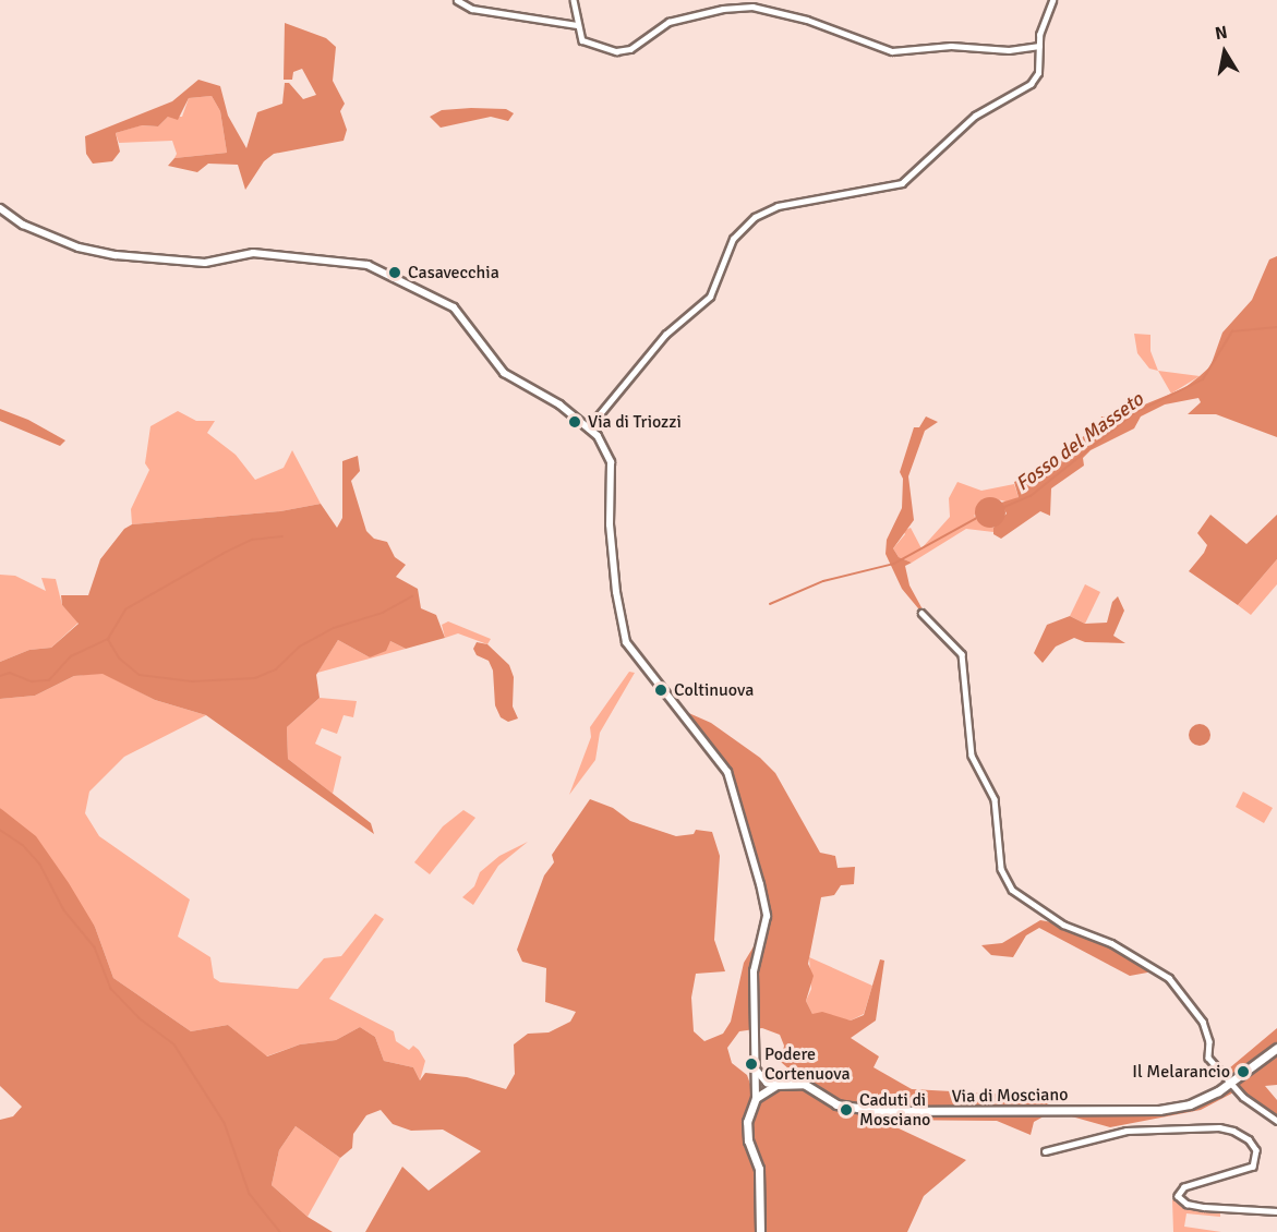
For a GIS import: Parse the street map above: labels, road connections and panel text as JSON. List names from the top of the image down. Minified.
{"streets":{"main road":["Via di Mosciano"]},"water":["Fosso del Masseto"],"places":["Casavecchia","Via di Triozzi","Coltinuova","Podere Cortenuova","Il Melarancio","Caduti di Mosciano"],"north":"top"}
